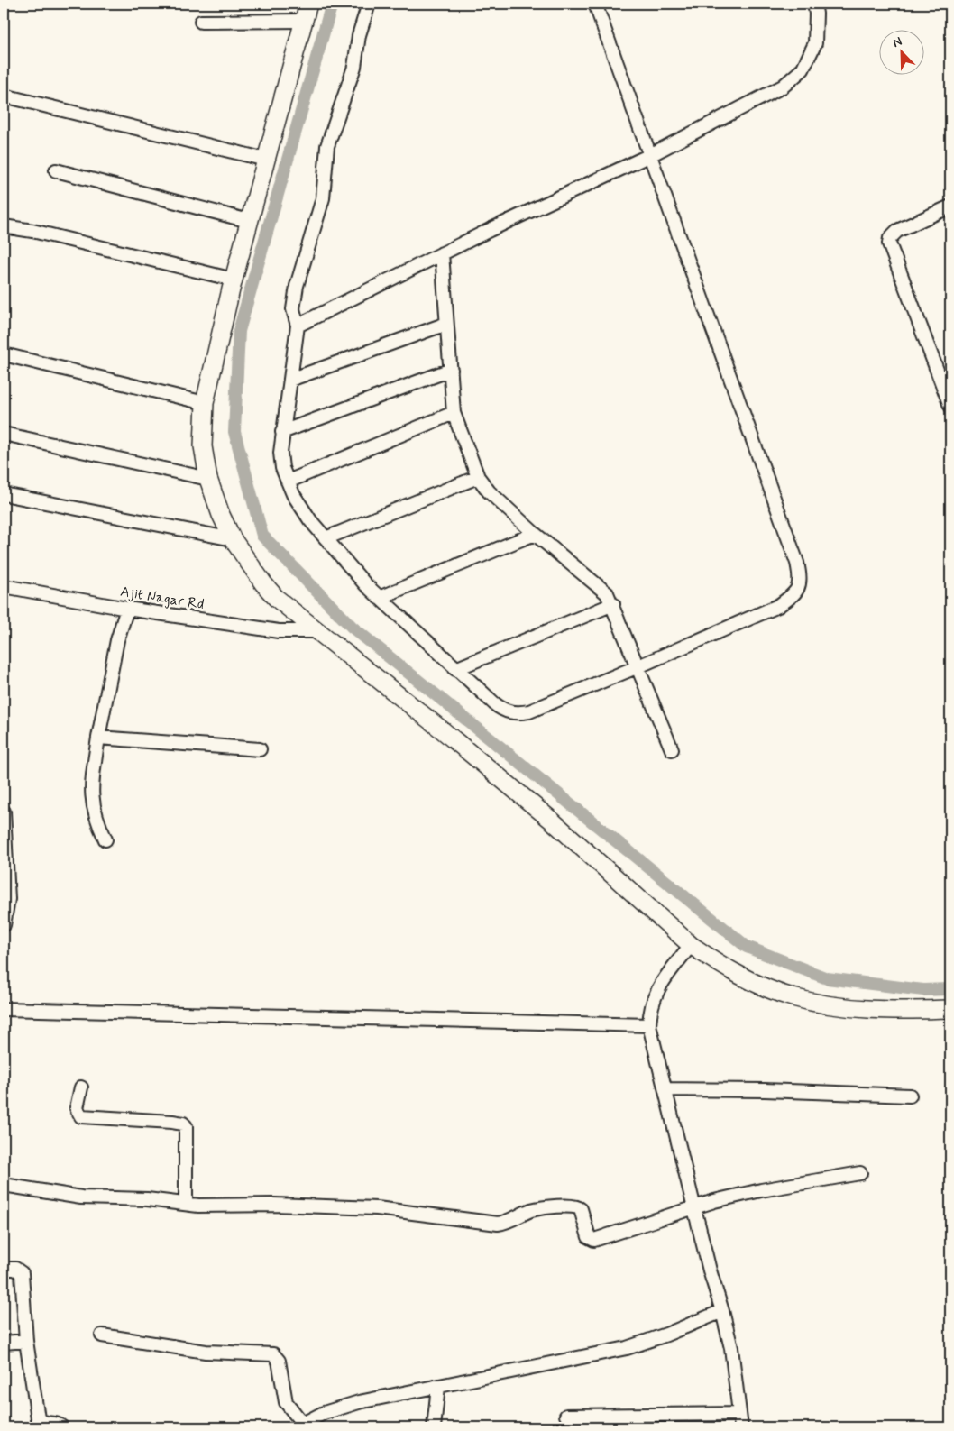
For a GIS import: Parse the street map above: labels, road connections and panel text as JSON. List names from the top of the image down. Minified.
{"streets":{"street":["Ajit Nagar Rd"]},"north":"top left"}
